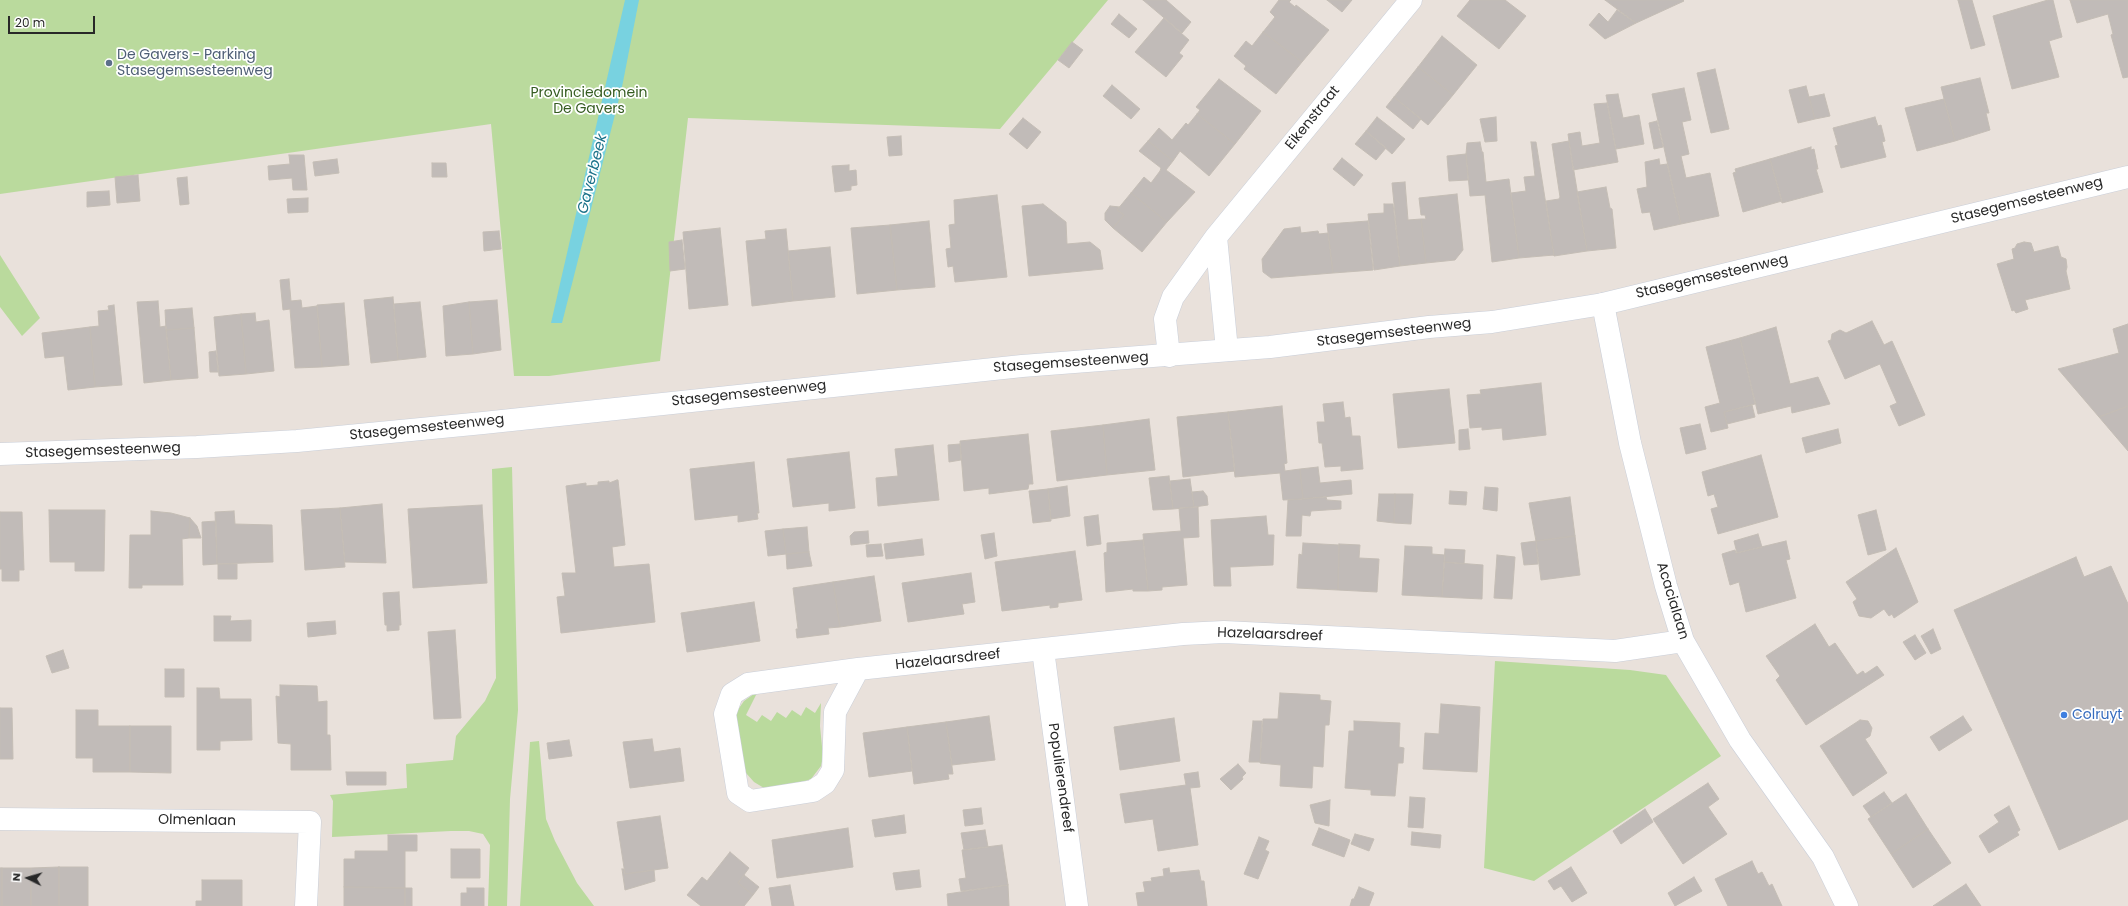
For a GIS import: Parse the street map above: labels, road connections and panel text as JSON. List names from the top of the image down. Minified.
{"streets":{"street":["Eikenstraat","Stasegemsesteenweg","Acacialaan","Hazelaarsdreef","Populierendreef","Olmenlaan"]},"crossings":[["Eikenstraat","Stasegemsesteenweg"],["Stasegemsesteenweg","Acacialaan"],["Acacialaan","Hazelaarsdreef"],["Hazelaarsdreef","Populierendreef"]],"water":["Gaverbeek"],"parks":["Provinciedomein De Gavers"],"places":["De Gavers - Parking Stasegemsesteenweg","Colruyt"],"scale_bar":"20 m","north":"left"}
